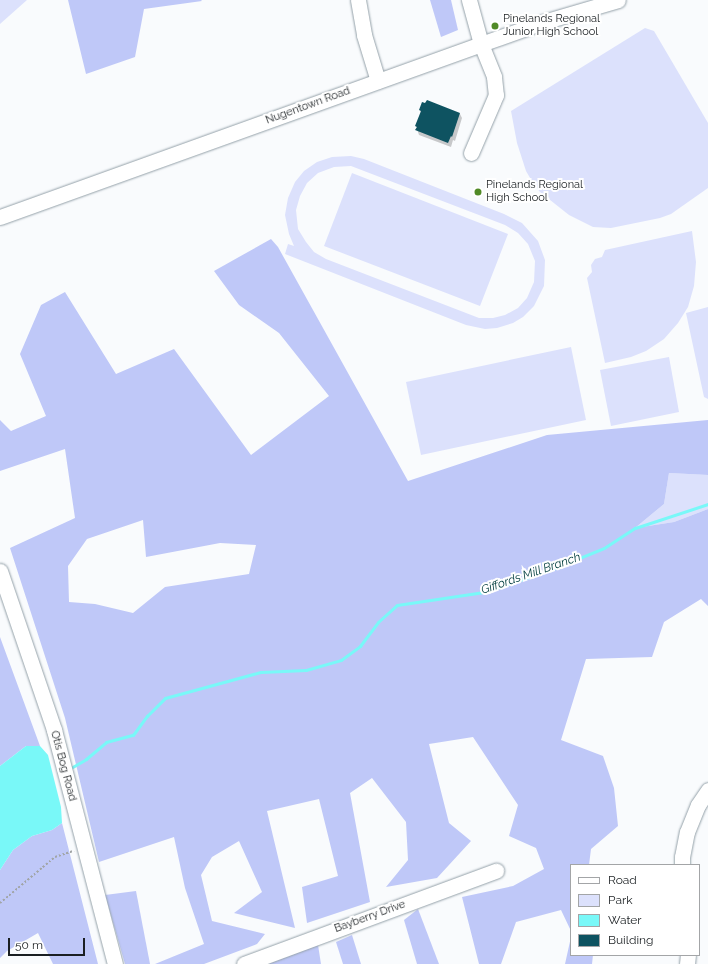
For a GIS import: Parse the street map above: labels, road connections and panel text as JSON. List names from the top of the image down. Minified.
{"streets":{"street":["Nugentown Road","Otis Bog Road","Bayberry Drive"]},"water":["Giffords Mill Branch"],"places":["Pinelands Regional Junior High School","Pinelands Regional High School"],"legend":["Road","Park","Water","Building"],"scale_bar":"50 m"}
